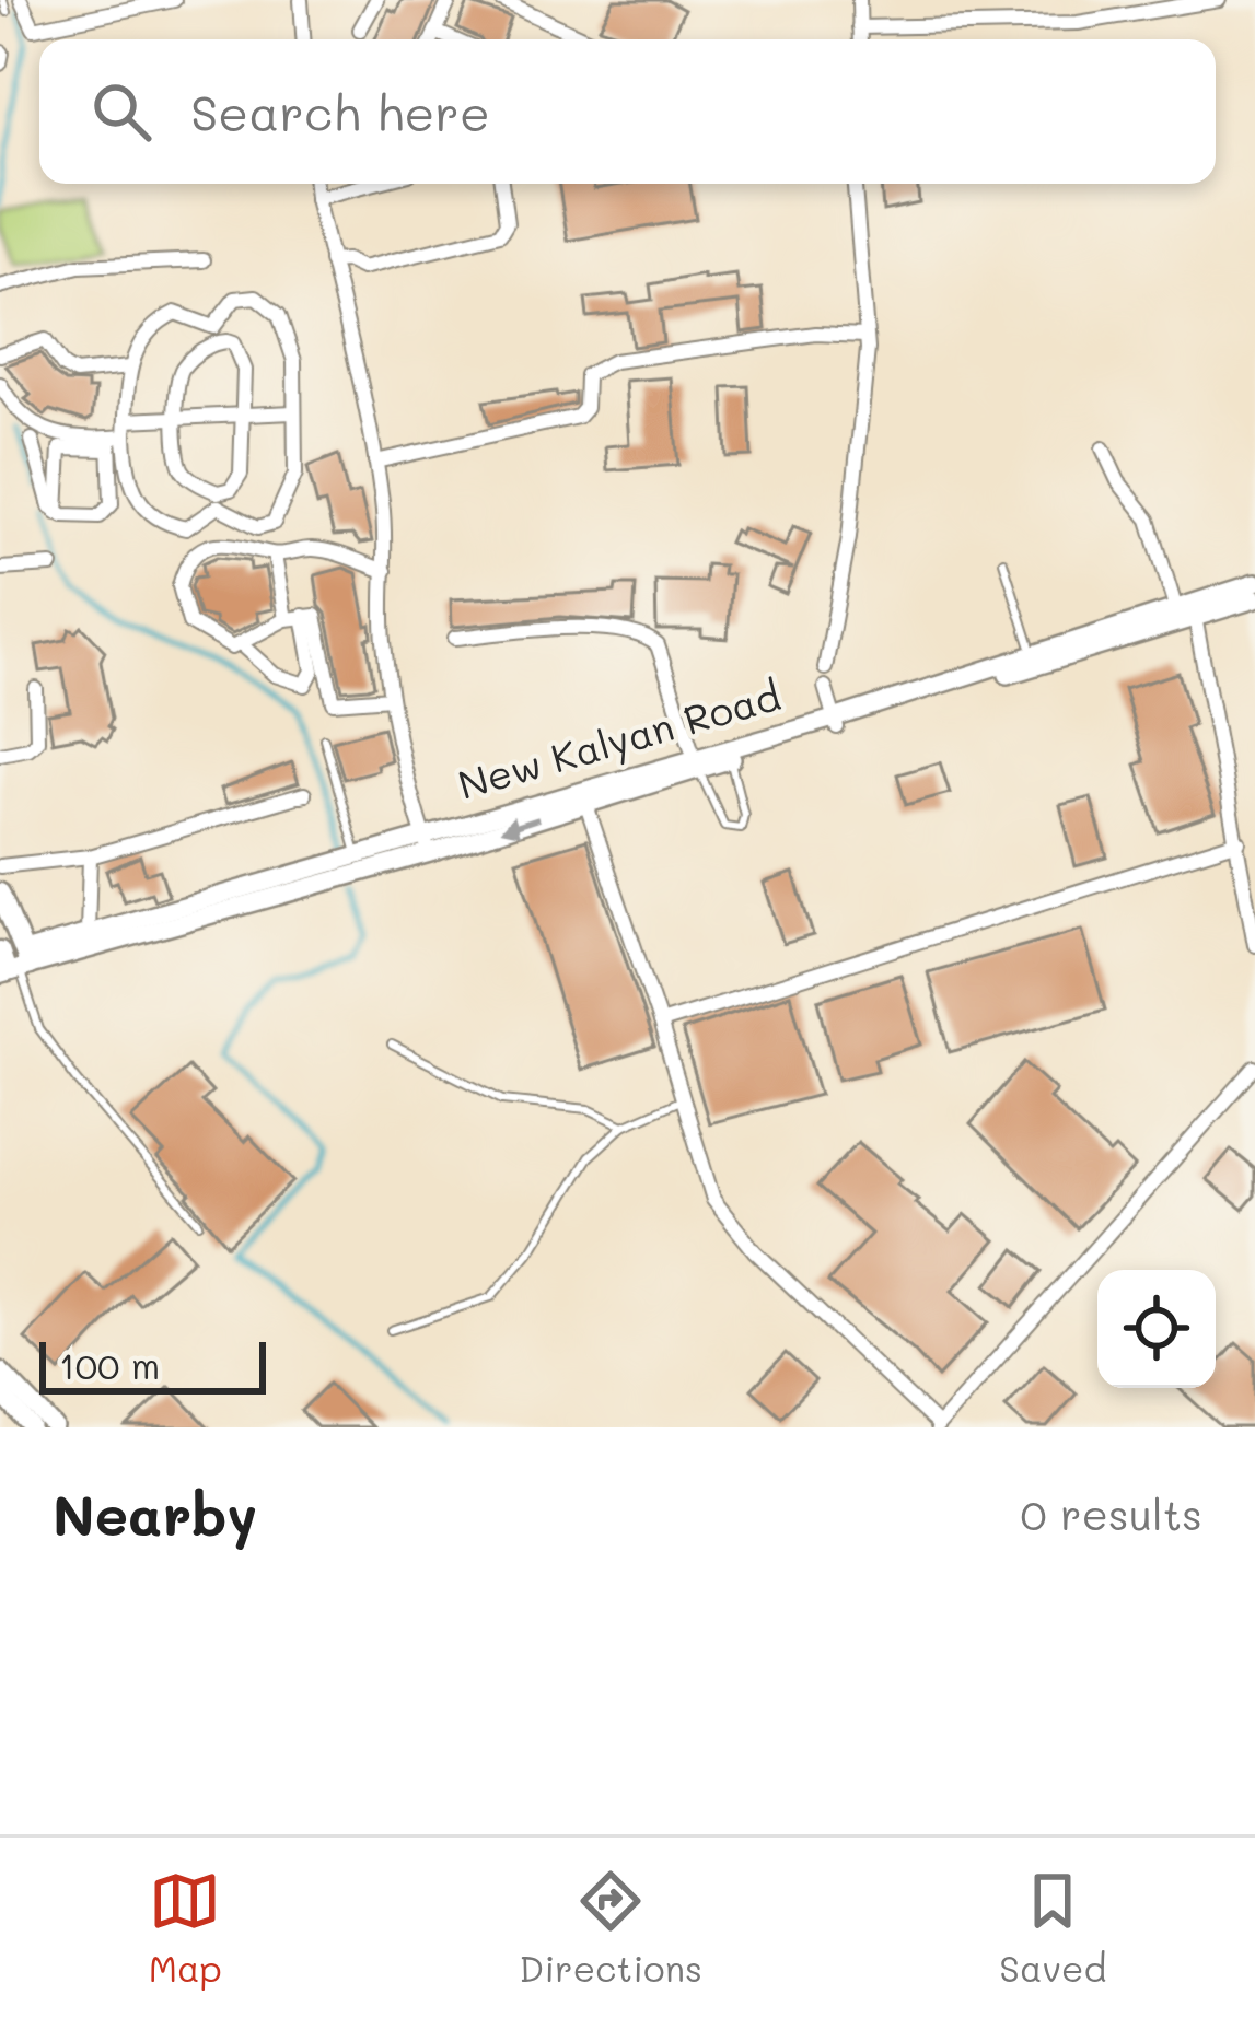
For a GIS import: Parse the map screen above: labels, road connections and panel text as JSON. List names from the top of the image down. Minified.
{"streets":{"street":["New Kalyan Road"]},"scale_bar":"100 m","page":{"search":"Search here","scale":"100 m","heading":["Nearby","0 results"],"nav":["Map","Directions","Saved"]}}
